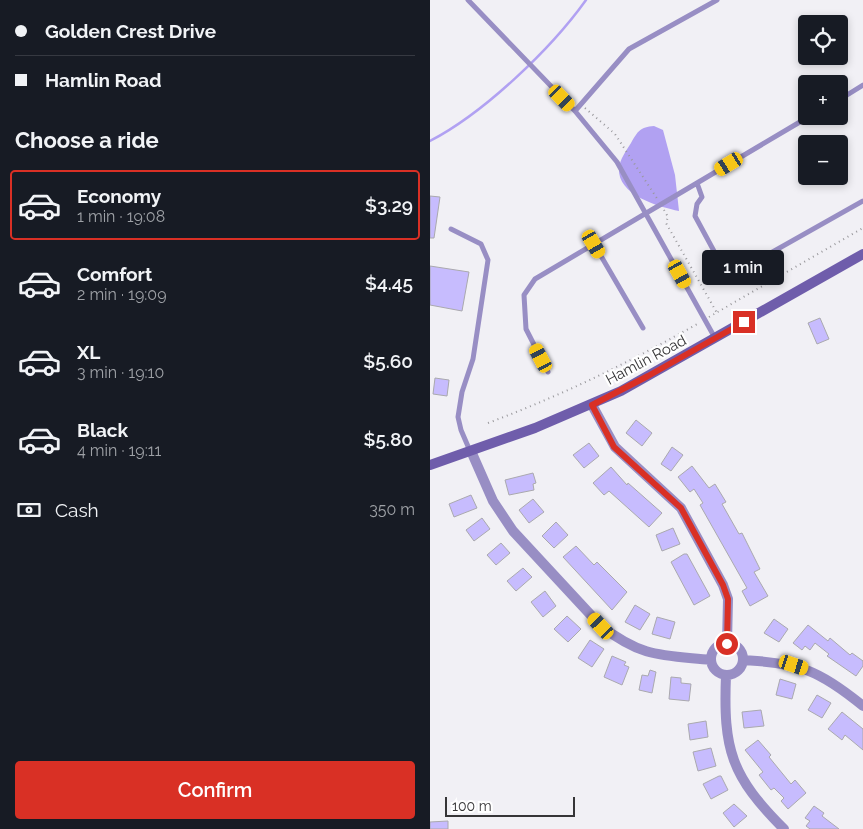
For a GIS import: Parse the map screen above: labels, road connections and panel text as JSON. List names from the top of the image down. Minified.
{"streets":{"street":["Hamlin Road"]},"scale_bar":"100 m","page":{"banner":["Golden Crest Drive","Hamlin Road"],"map_buttons":["+","−"],"heading":"Choose a ride","list":[{"name":"Economy","note":"1 min · 19:08","value":"$3.29"},{"name":"Comfort","note":"2 min · 19:09","value":"$4.45"},{"name":"XL","note":"3 min · 19:10","value":"$5.60"},{"name":"Black","note":"4 min · 19:11","value":"$5.80"}],"bubble":"1 min","pay":["Cash","350 m"],"buttons":"Confirm","scale":"100 m"}}
